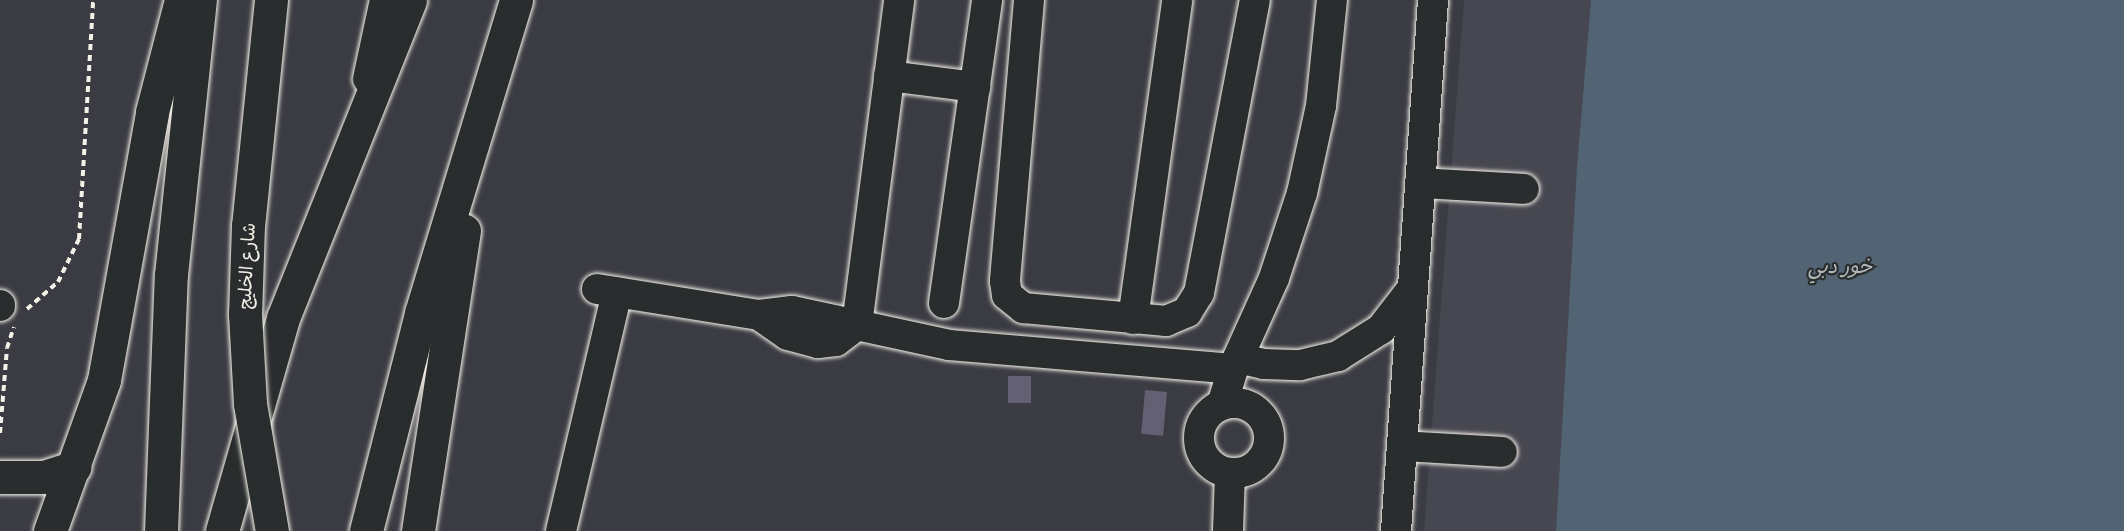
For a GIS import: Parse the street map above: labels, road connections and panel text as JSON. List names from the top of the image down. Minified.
{"streets":{"main road":["شارع الخليج"]},"water":["خور دبي"]}
